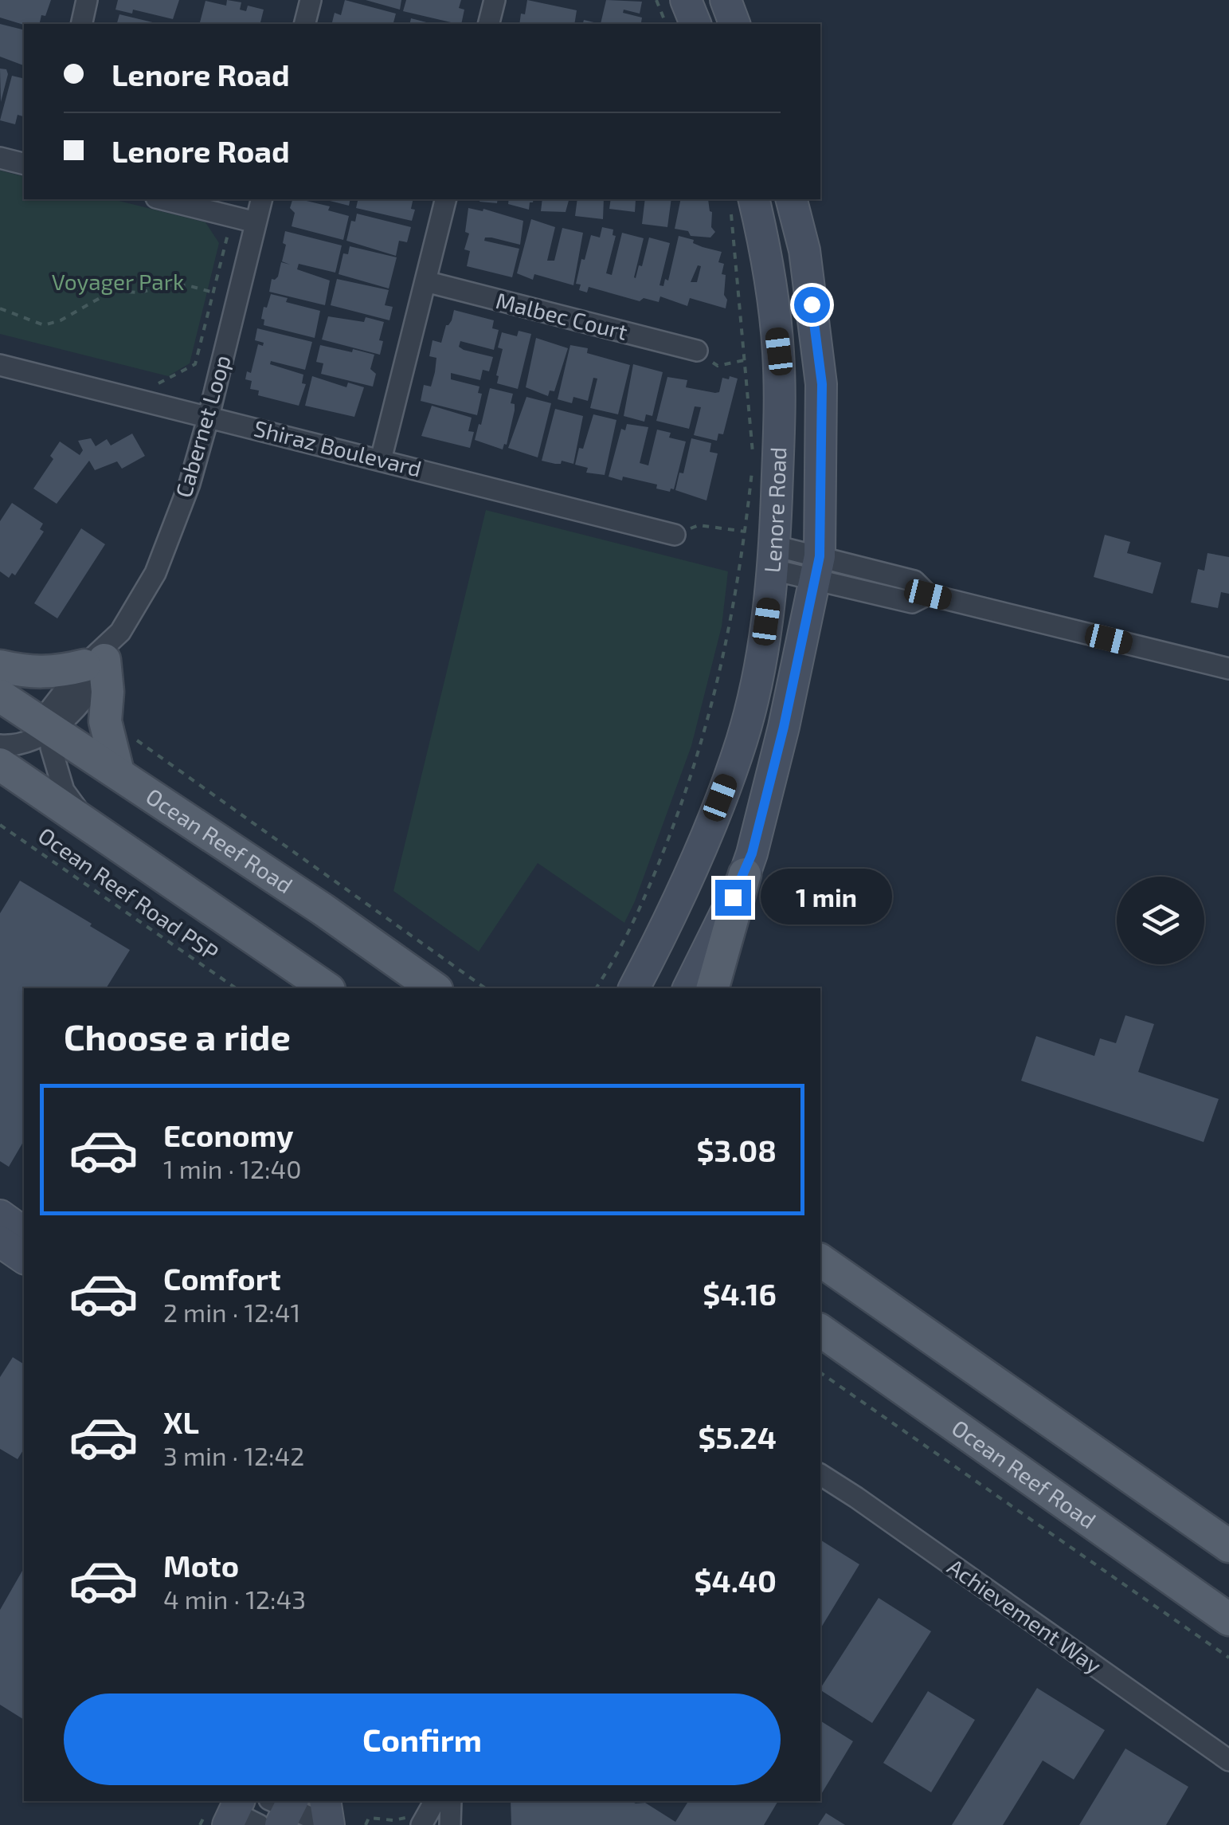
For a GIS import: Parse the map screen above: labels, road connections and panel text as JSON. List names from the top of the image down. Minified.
{"streets":{"main road":["Ocean Reef Road"],"street":["Malbec Court","Cabernet Loop","Shiraz Boulevard","Lenore Road","Achievement Way"],"path":["Ocean Reef Road PSP"]},"crossings":[["Cabernet Loop","Shiraz Boulevard"],["Cabernet Loop","Ocean Reef Road"]],"parks":["Voyager Park"],"page":{"banner":["Lenore Road","Lenore Road"],"bubble":"1 min","heading":"Choose a ride","list":[{"name":"Economy","note":"1 min · 12:40","value":"$3.08"},{"name":"Comfort","note":"2 min · 12:41","value":"$4.16"},{"name":"XL","note":"3 min · 12:42","value":"$5.24"},{"name":"Moto","note":"4 min · 12:43","value":"$4.40"}],"buttons":"Confirm"}}
